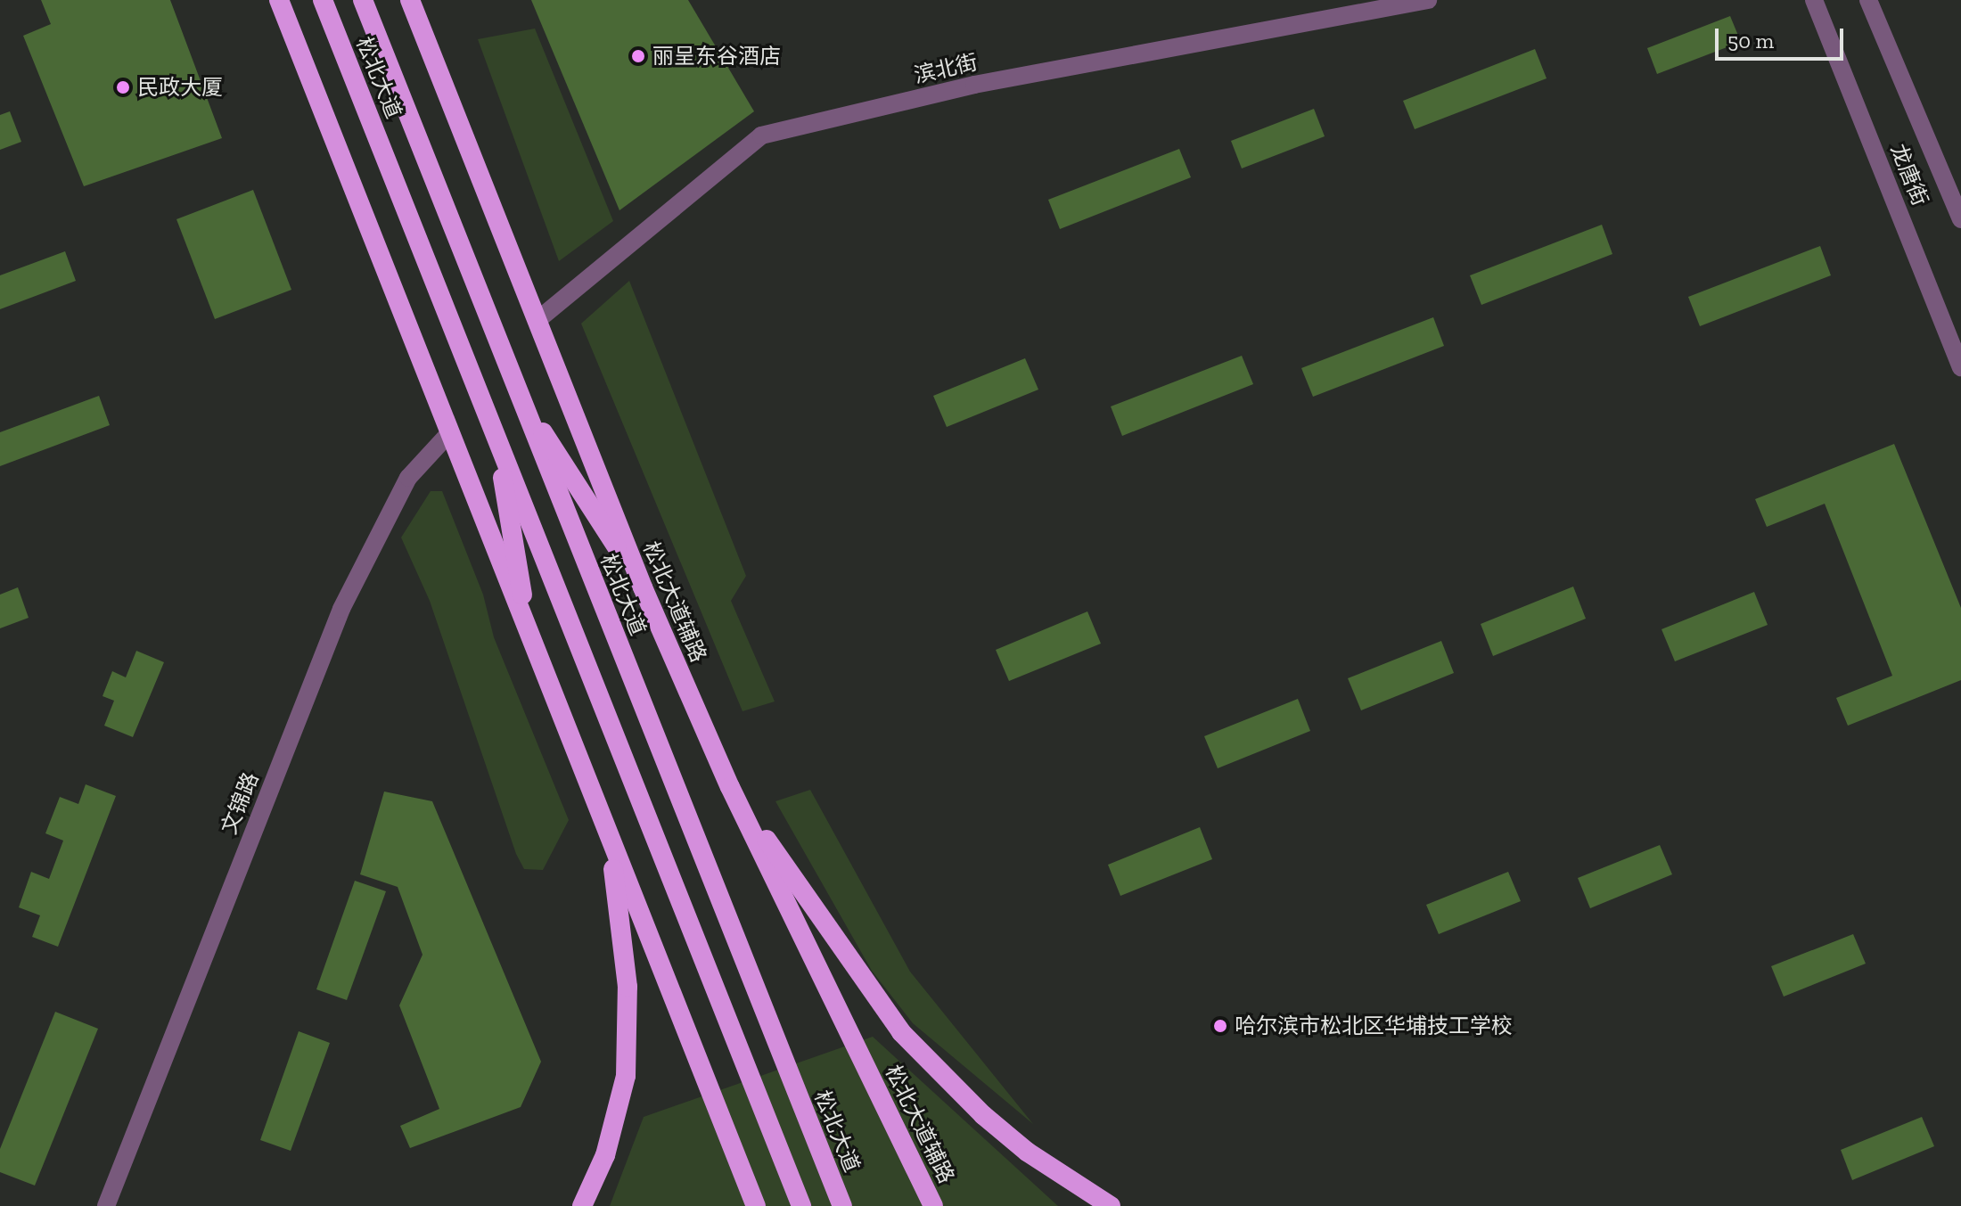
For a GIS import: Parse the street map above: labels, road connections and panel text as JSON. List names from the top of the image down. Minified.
{"streets":{"highway":["松北大道","松北大道辅路"],"street":["滨北街","龙唐街","文锦路"]},"crossings":[["滨北街","松北大道辅路"]],"places":["丽呈东谷酒店","民政大厦","哈尔滨市松北区华埔技工学校"],"scale_bar":"50 m"}
